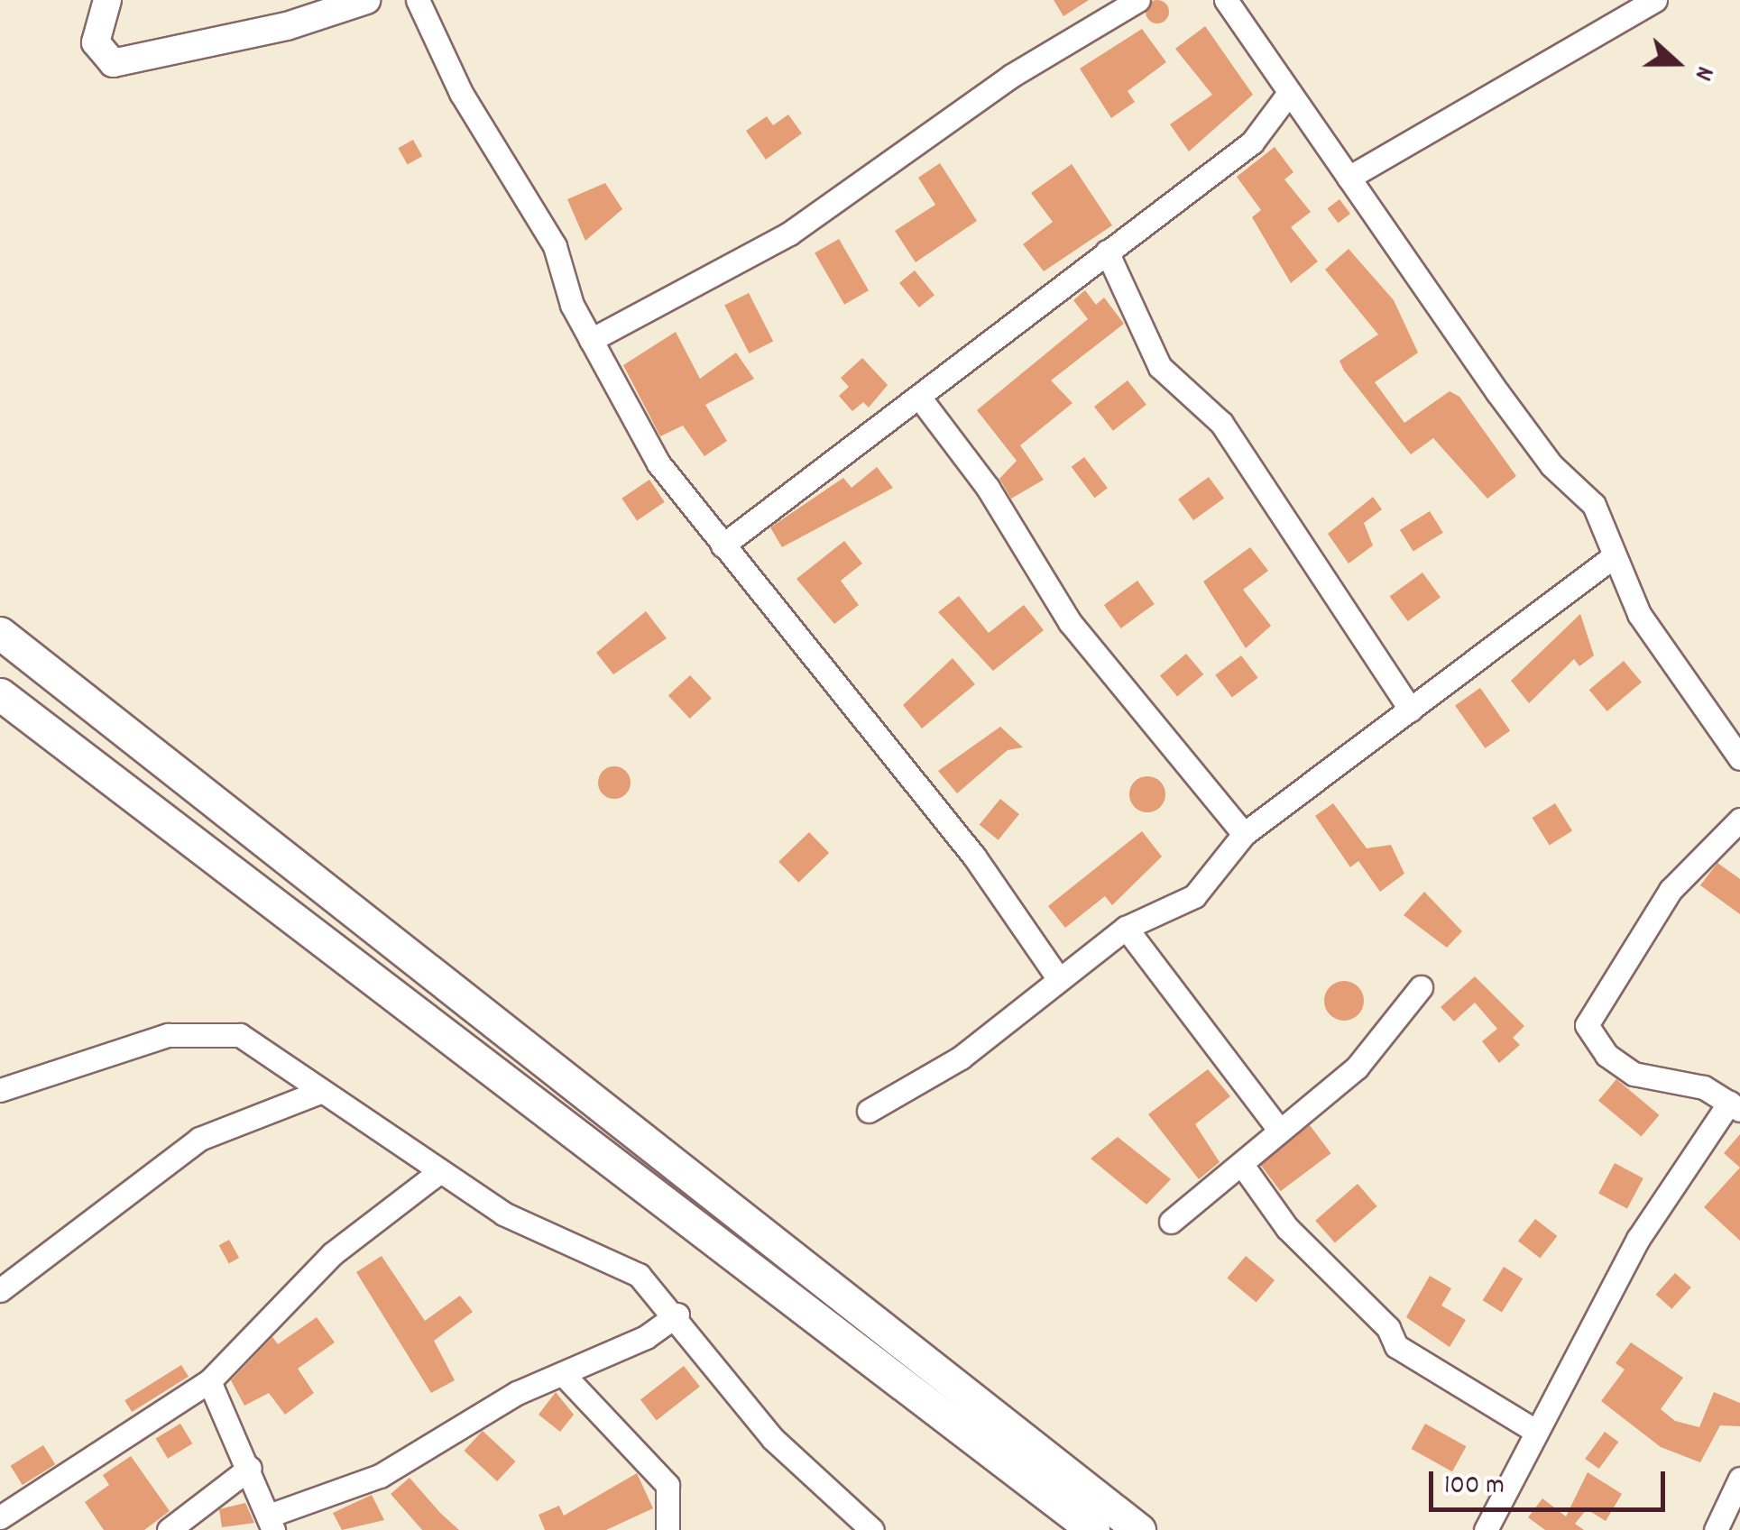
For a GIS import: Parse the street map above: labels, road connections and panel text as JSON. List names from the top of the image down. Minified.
{"scale_bar":"100 m","north":"right"}
